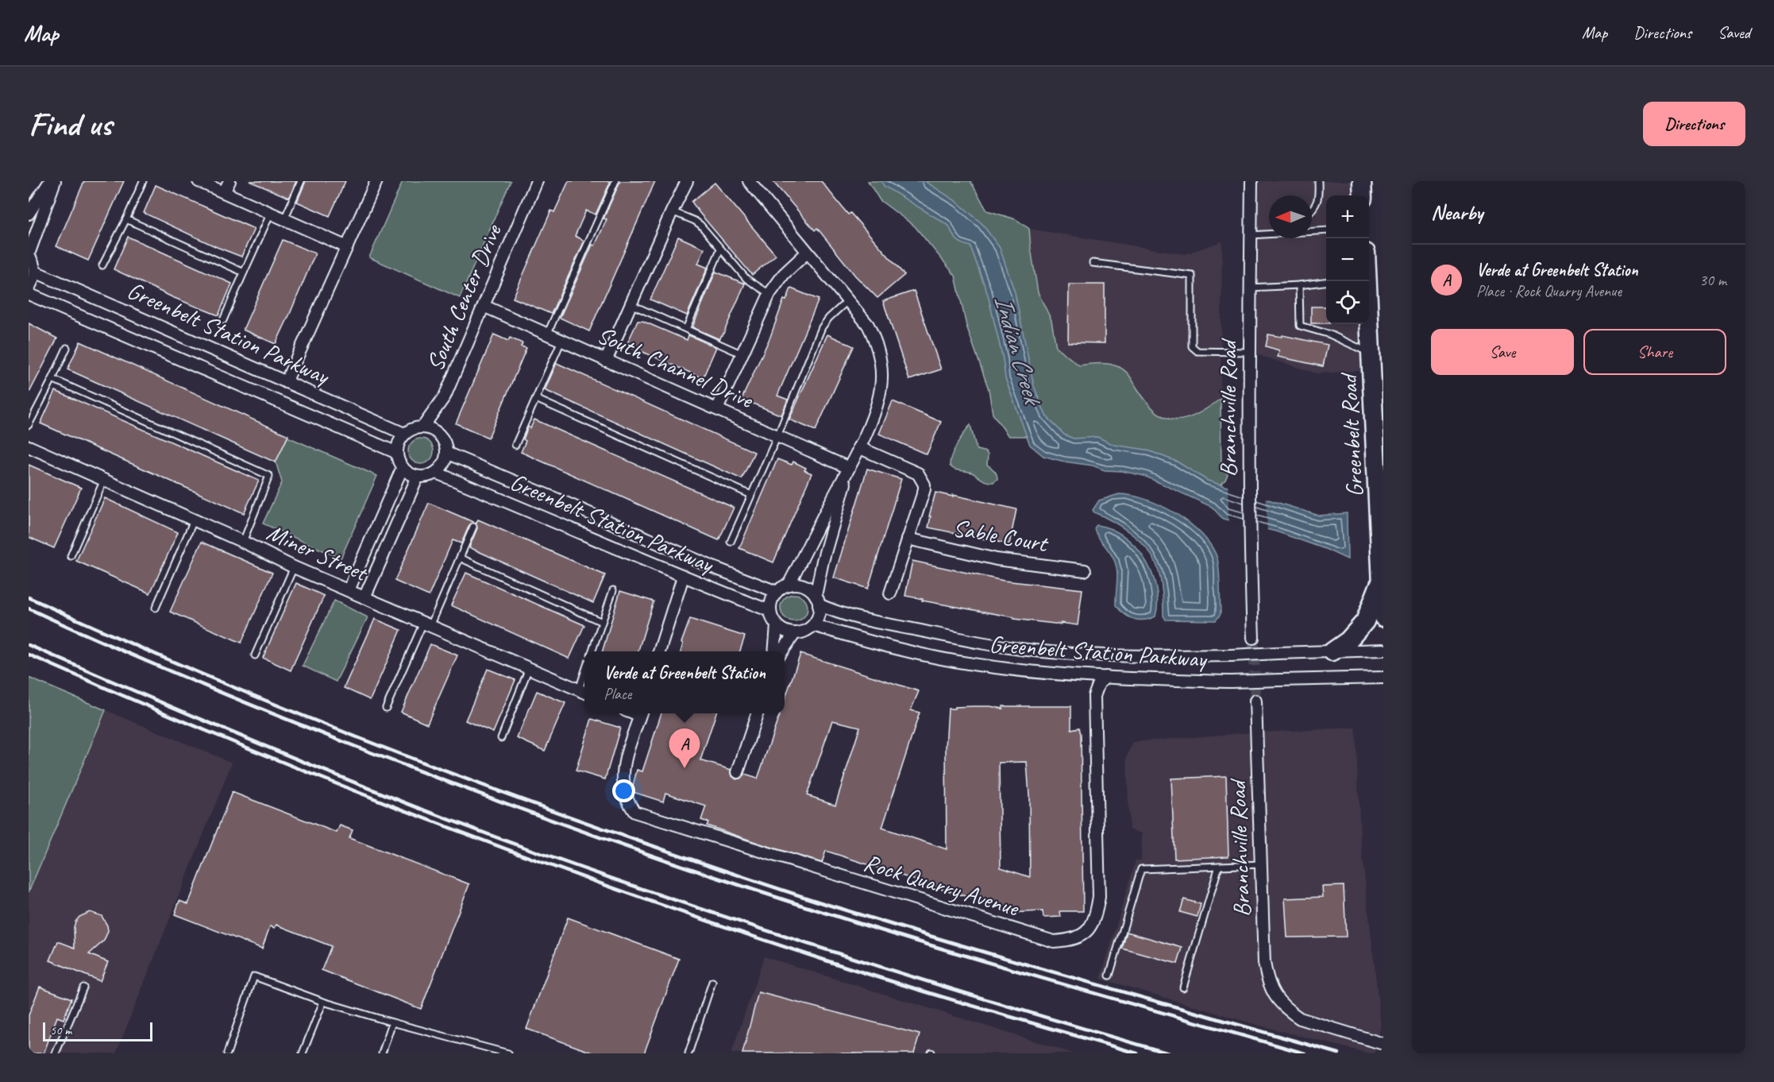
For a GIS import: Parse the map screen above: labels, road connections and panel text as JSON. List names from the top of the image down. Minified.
{"streets":{"main road":["Greenbelt Road"],"street":["South Center Drive","Greenbelt Station Parkway","South Channel Drive","Branchville Road","Sable Court","Miner Street","Rock Quarry Avenue"]},"crossings":[["South Center Drive","Greenbelt Station Parkway"],["South Center Drive","South Channel Drive"],["Greenbelt Station Parkway","Rock Quarry Avenue"]],"water":["Indian Creek"],"scale_bar":"50 m","north":"left","page":{"header":"Map","nav":["Map","Directions","Saved"],"buttons":["Directions",["Save","Share"]],"title":"Find us","heading":"Nearby","map_buttons":["+","−"],"list":[{"mark":"A","name":"Verde at Greenbelt Station","note":"Place · Rock Quarry Avenue","value":"30 m"}],"popup":["Verde at Greenbelt Station","Place"],"pins":"A","scale":"50 m"}}
